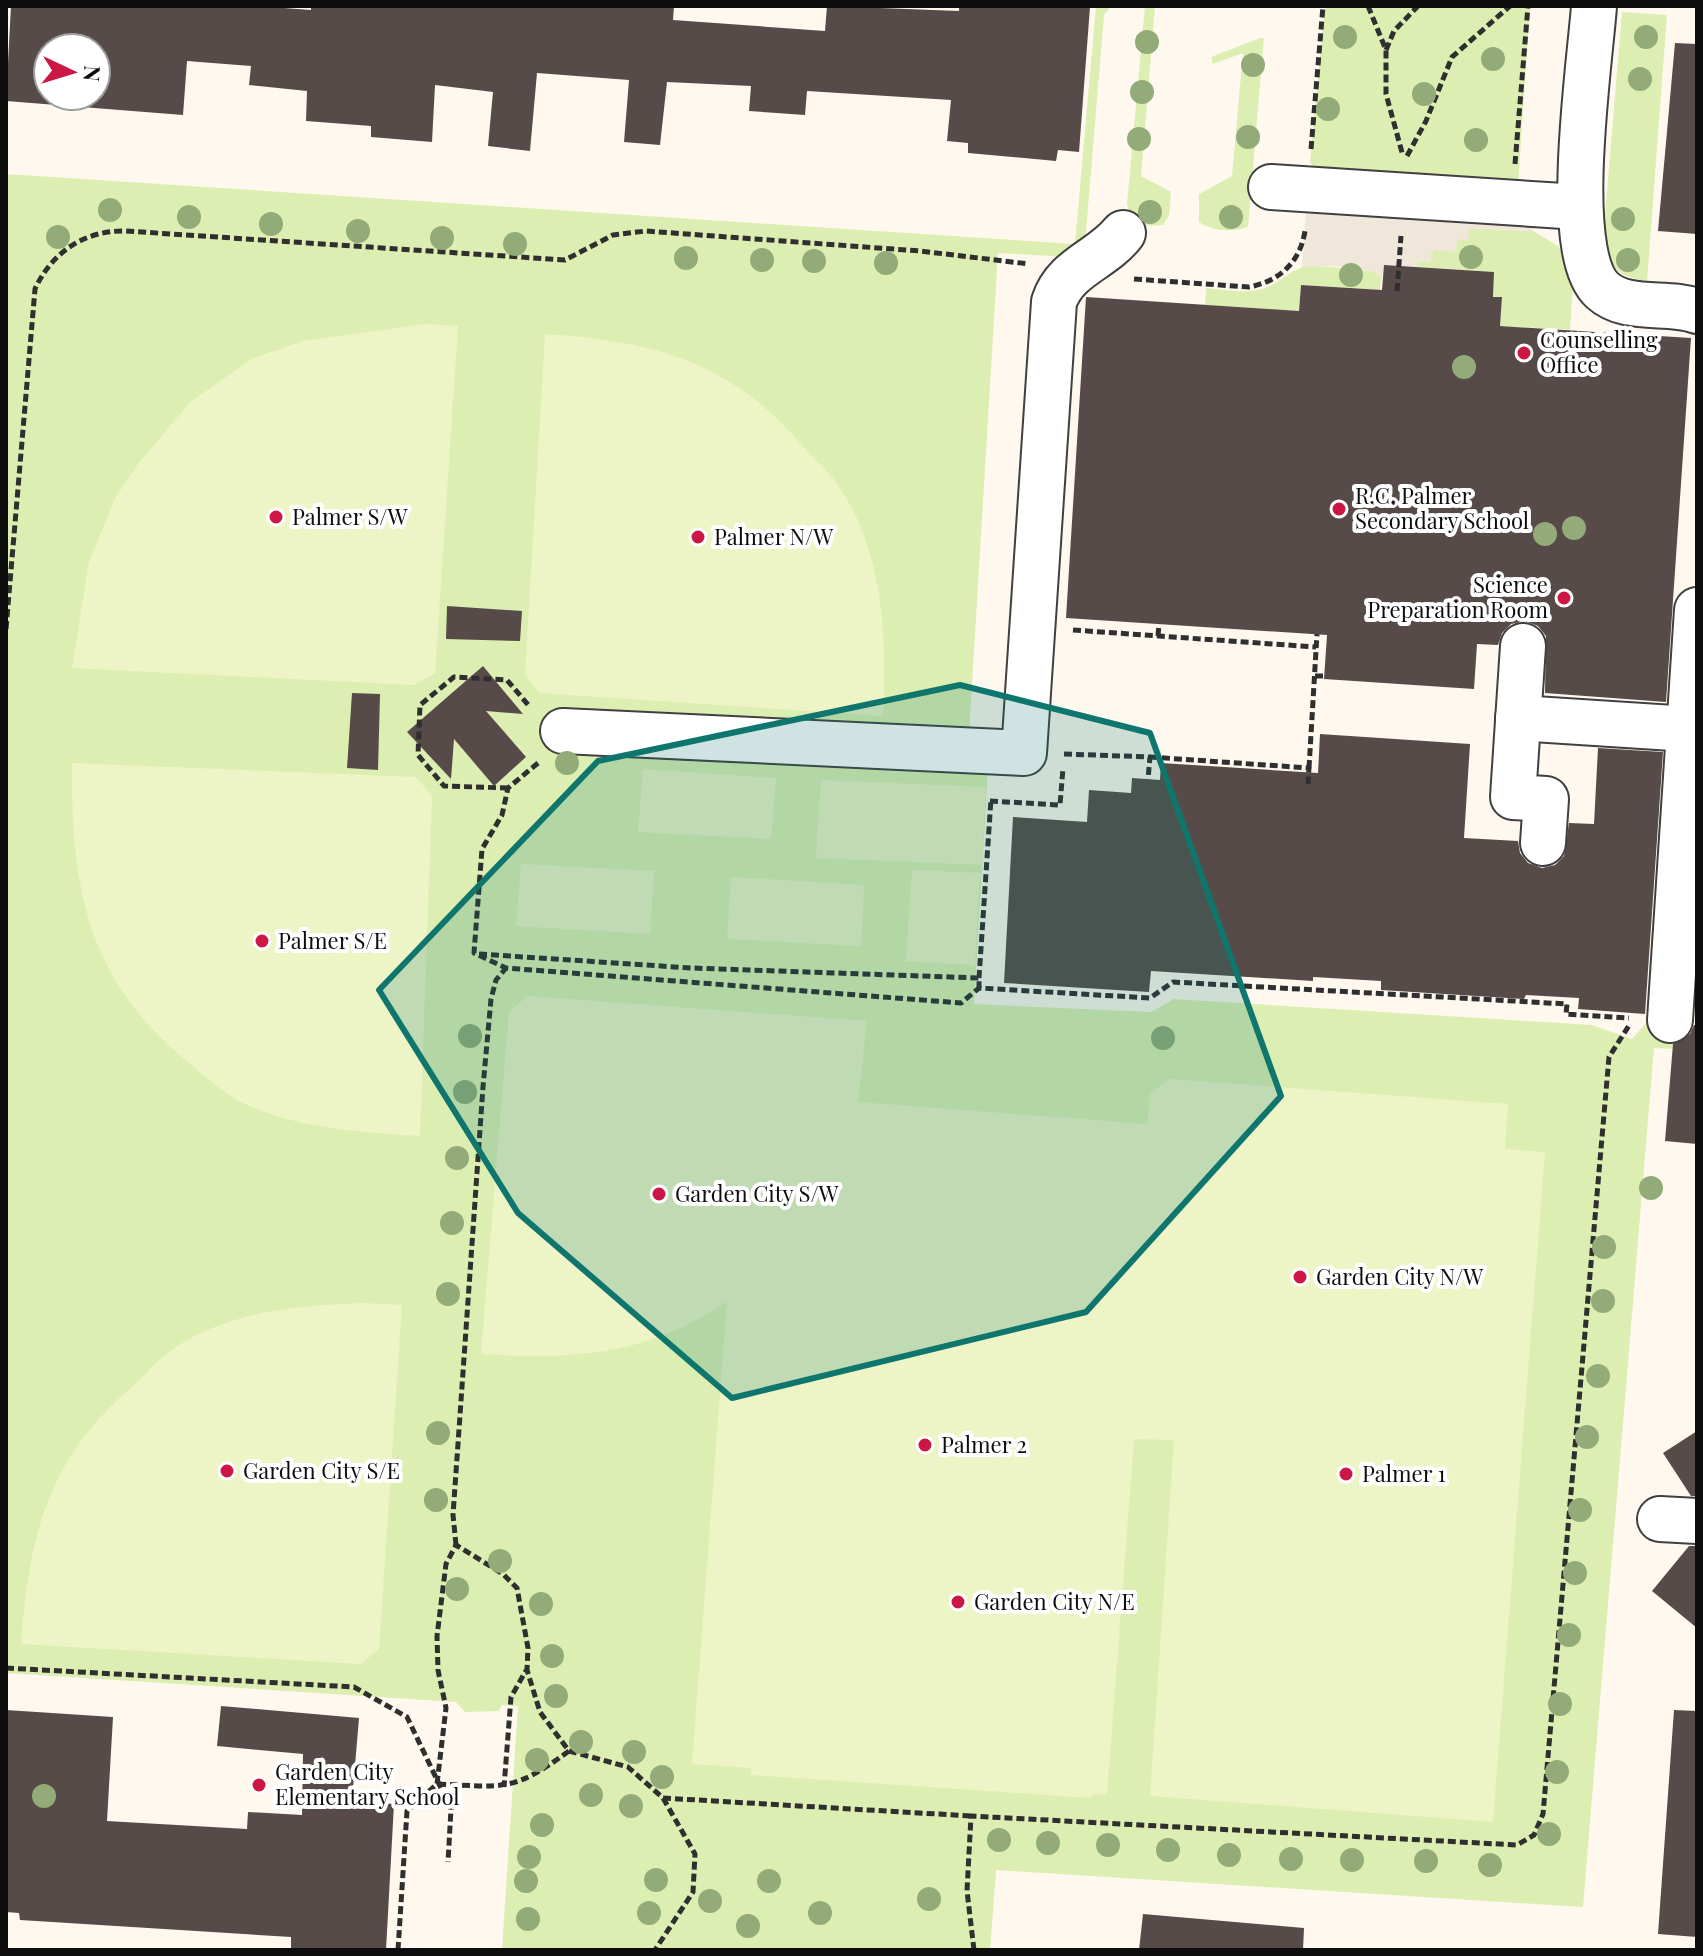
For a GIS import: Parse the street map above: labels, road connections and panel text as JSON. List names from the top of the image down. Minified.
{"places":["Counselling Office","R.C. Palmer Secondary School","Palmer S/W","Palmer N/W","Science Preparation Room","Palmer S/E","Garden City S/W","Garden City N/W","Palmer 2","Garden City S/E","Palmer 1","Garden City N/E","Garden City Elementary School"],"north":"right"}
